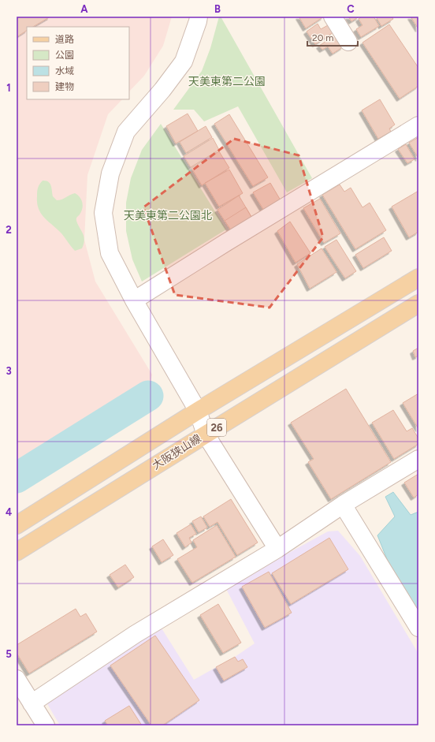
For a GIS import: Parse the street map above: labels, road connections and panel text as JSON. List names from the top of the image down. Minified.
{"streets":{"main road":["26","大阪狭山線"]},"parks":["天美東第二公園","天美東第二公園北"],"legend":["道路","公園","水域","建物"],"scale_bar":"20 m","grid":{"columns":["A","B","C"],"rows":["1","2","3","4","5"]}}
